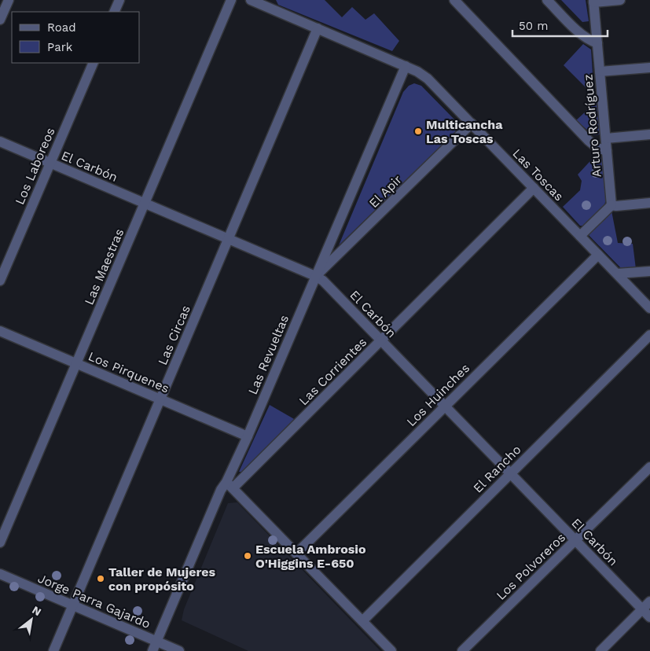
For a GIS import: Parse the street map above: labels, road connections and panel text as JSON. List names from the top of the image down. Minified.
{"streets":{"street":["Arturo Rodríguez","Los Laboreos","El Carbón","Las Toscas","El Apir","Las Maestras","Las Circas","Las Revueltas","Las Corrientes","Los Pirquenes","Los Huinches","El Rancho","Los Polvoreros","Jorge Parra Gajardo"]},"crossings":[["Los Laboreos","El Carbón"],["El Carbón","El Apir"],["El Carbón","Las Maestras"],["El Carbón","Las Circas"],["El Carbón","Las Revueltas"],["El Carbón","Las Corrientes"],["El Carbón","Los Huinches"],["El Carbón","El Rancho"],["El Carbón","Los Polvoreros"],["Las Toscas","El Apir"],["Las Toscas","Las Circas"],["Las Toscas","Las Revueltas"],["Las Toscas","Las Corrientes"],["Las Toscas","Los Huinches"],["El Apir","Las Revueltas"],["Las Maestras","Los Pirquenes"],["Las Circas","Los Pirquenes"],["Las Circas","Jorge Parra Gajardo"],["Las Revueltas","Las Corrientes"],["Las Revueltas","Los Pirquenes"],["Las Revueltas","Jorge Parra Gajardo"]],"places":["Multicancha Las Toscas","Escuela Ambrosio O'Higgins E-650","Taller de Mujeres con propósito"],"legend":["Road","Park"],"scale_bar":"50 m","north":"top right"}
